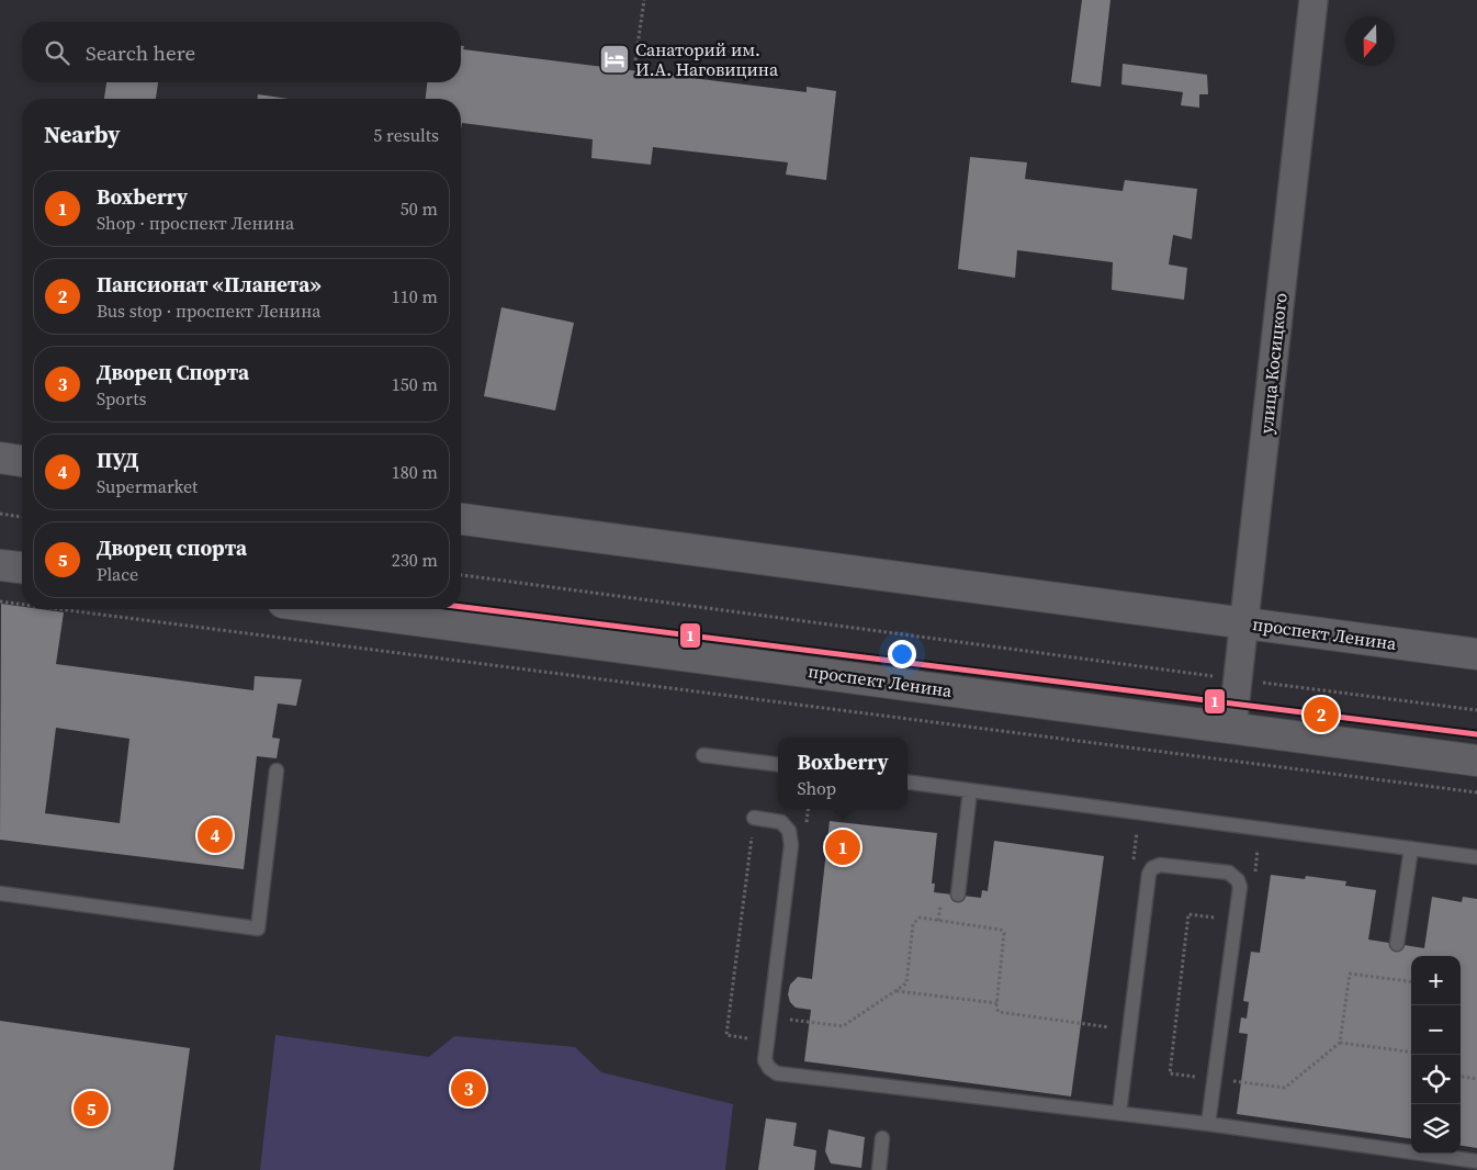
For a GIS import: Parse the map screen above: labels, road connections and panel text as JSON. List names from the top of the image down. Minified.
{"streets":{"street":["улица Косицкого","проспект Ленина"]},"crossings":[["улица Косицкого","проспект Ленина"]],"places":{"hotel":["Санаторий им. И.А. Наговицина"]},"lines":["transit line 1"],"north":"bottom","page":{"search":"Search here","heading":["Nearby","5 results"],"list":[{"mark":"1","name":"Boxberry","note":"Shop · проспект Ленина","value":"50 m"},{"mark":"2","name":"Пансионат «Планета»","note":"Bus stop · проспект Ленина","value":"110 m"},{"mark":"3","name":"Дворец Спорта","note":"Sports","value":"150 m"},{"mark":"4","name":"ПУД","note":"Supermarket","value":"180 m"},{"mark":"5","name":"Дворец спорта","note":"Place","value":"230 m"}],"pins":["2","4","1","3","5"],"popup":["Boxberry","Shop"],"map_buttons":["+","−"]}}
